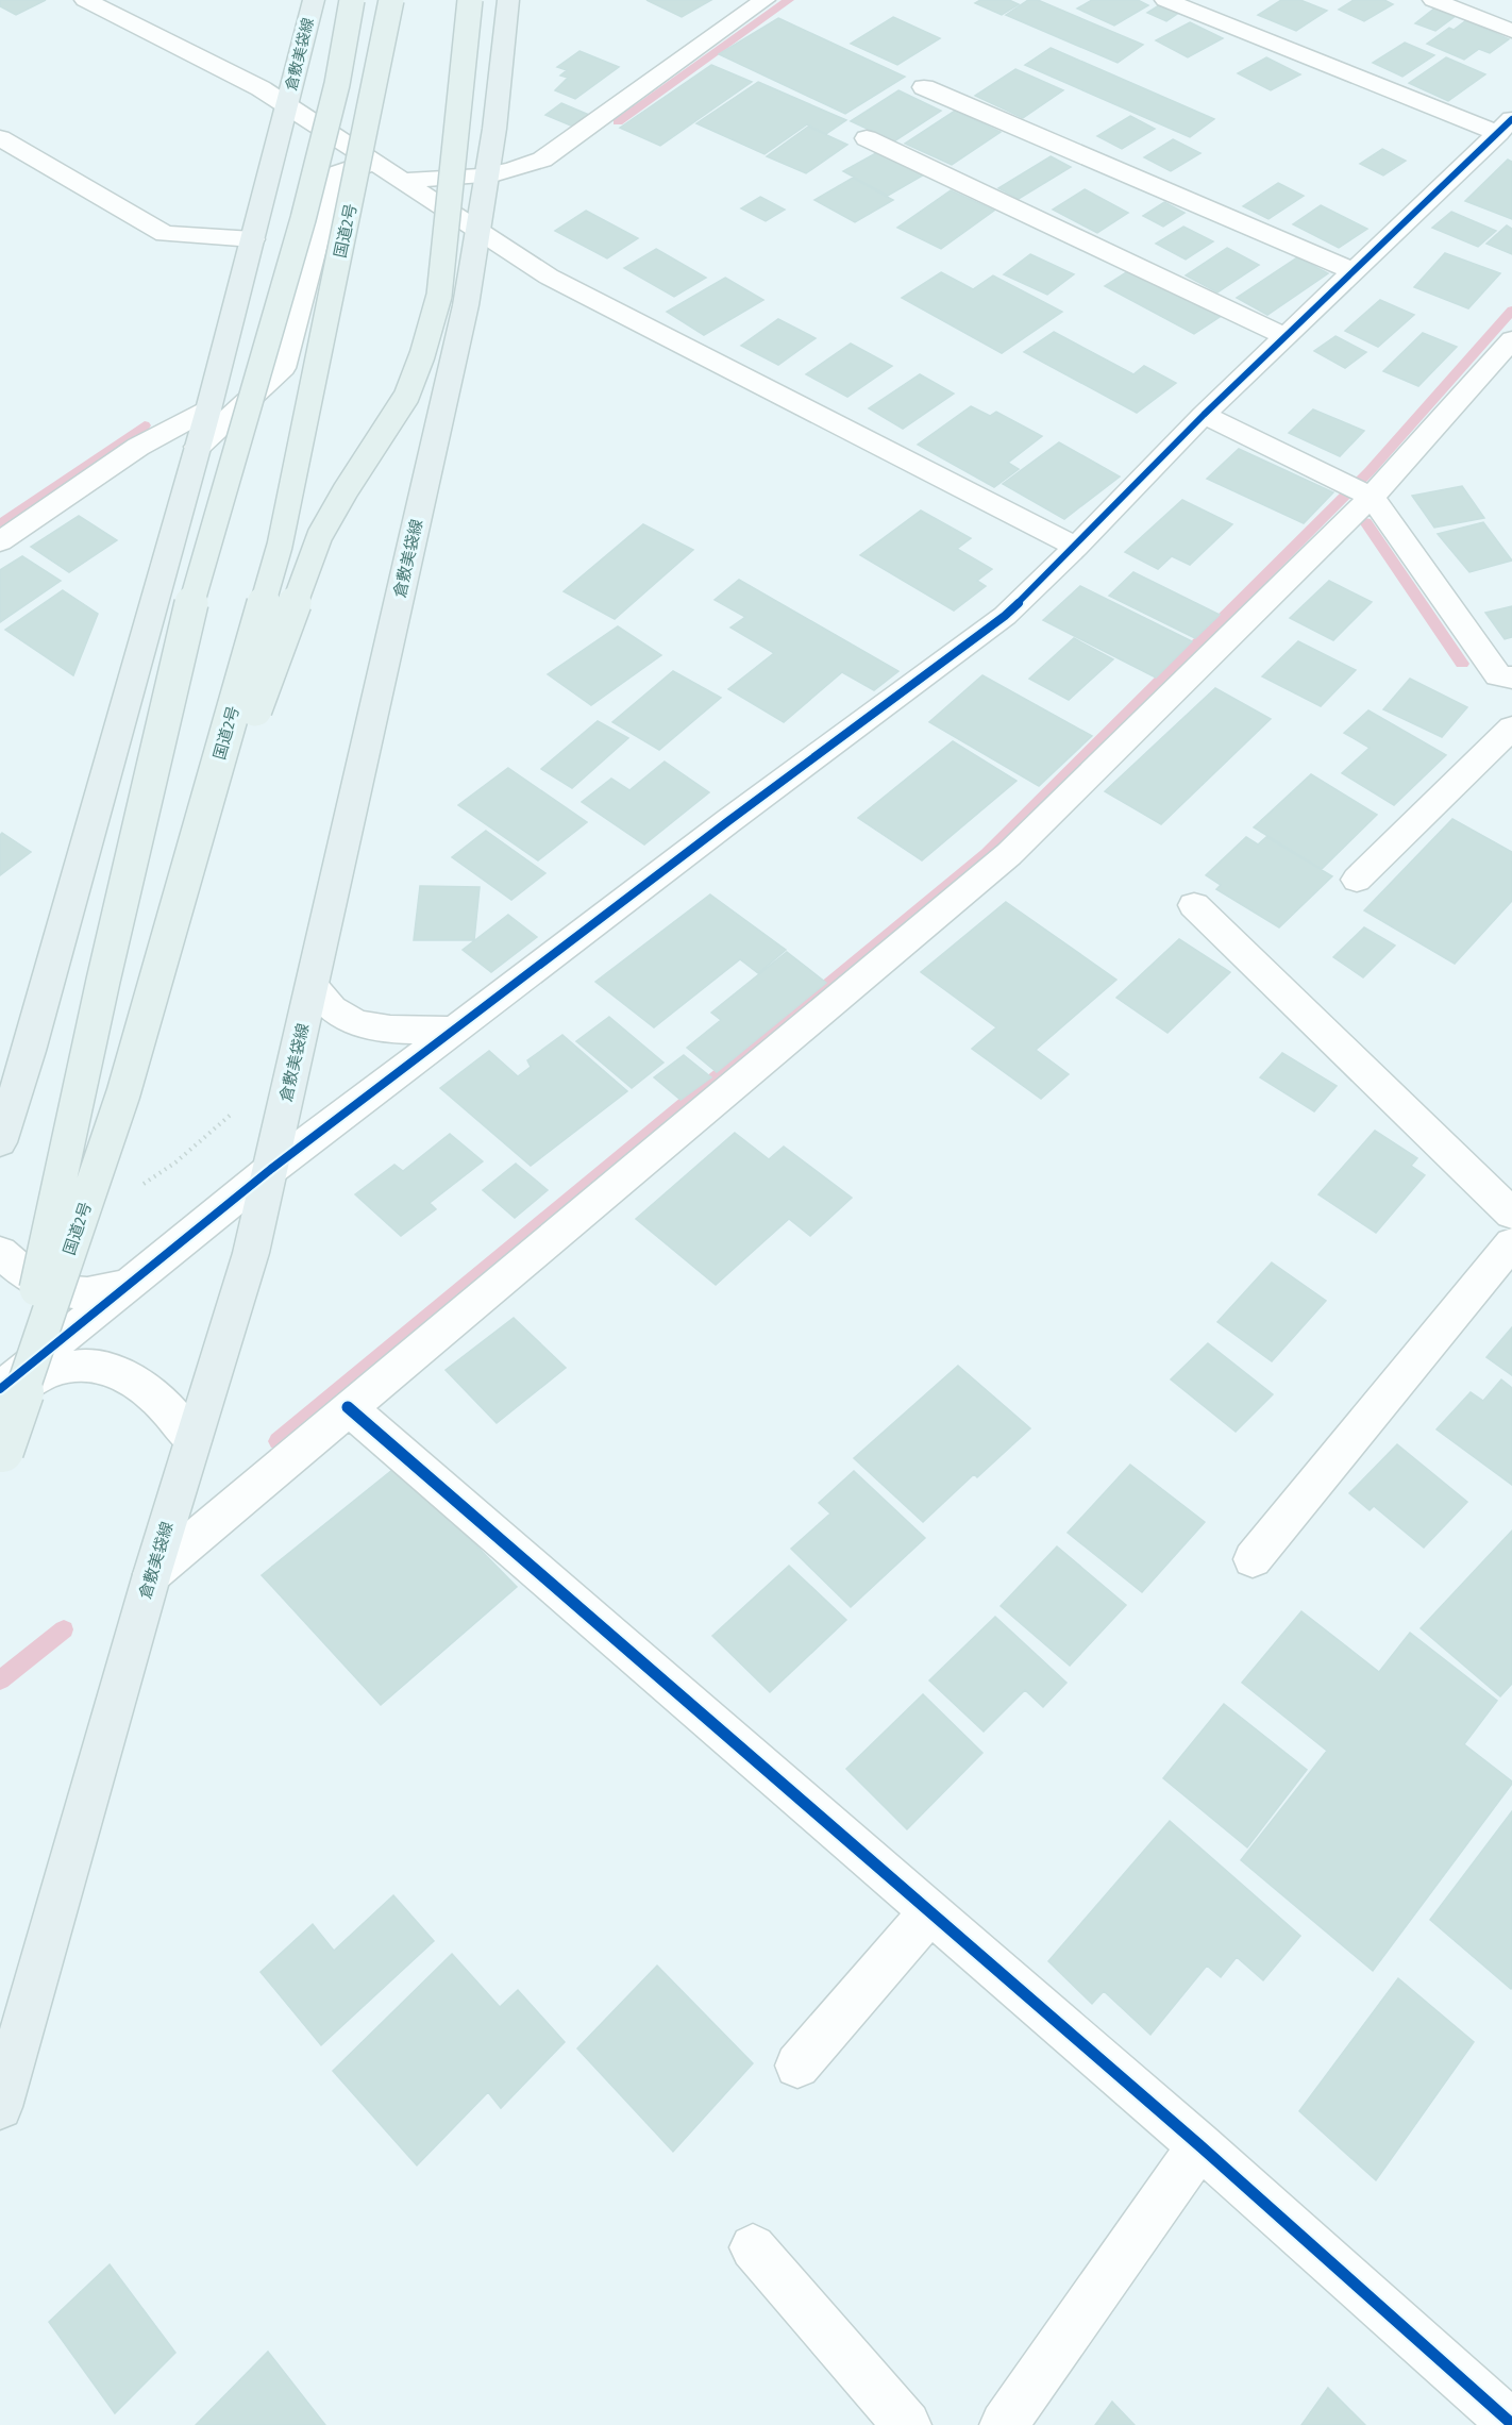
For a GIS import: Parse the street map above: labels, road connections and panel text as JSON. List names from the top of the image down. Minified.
{"streets":{"highway":["国道2号"],"main road":["倉敷美袋線"]}}
